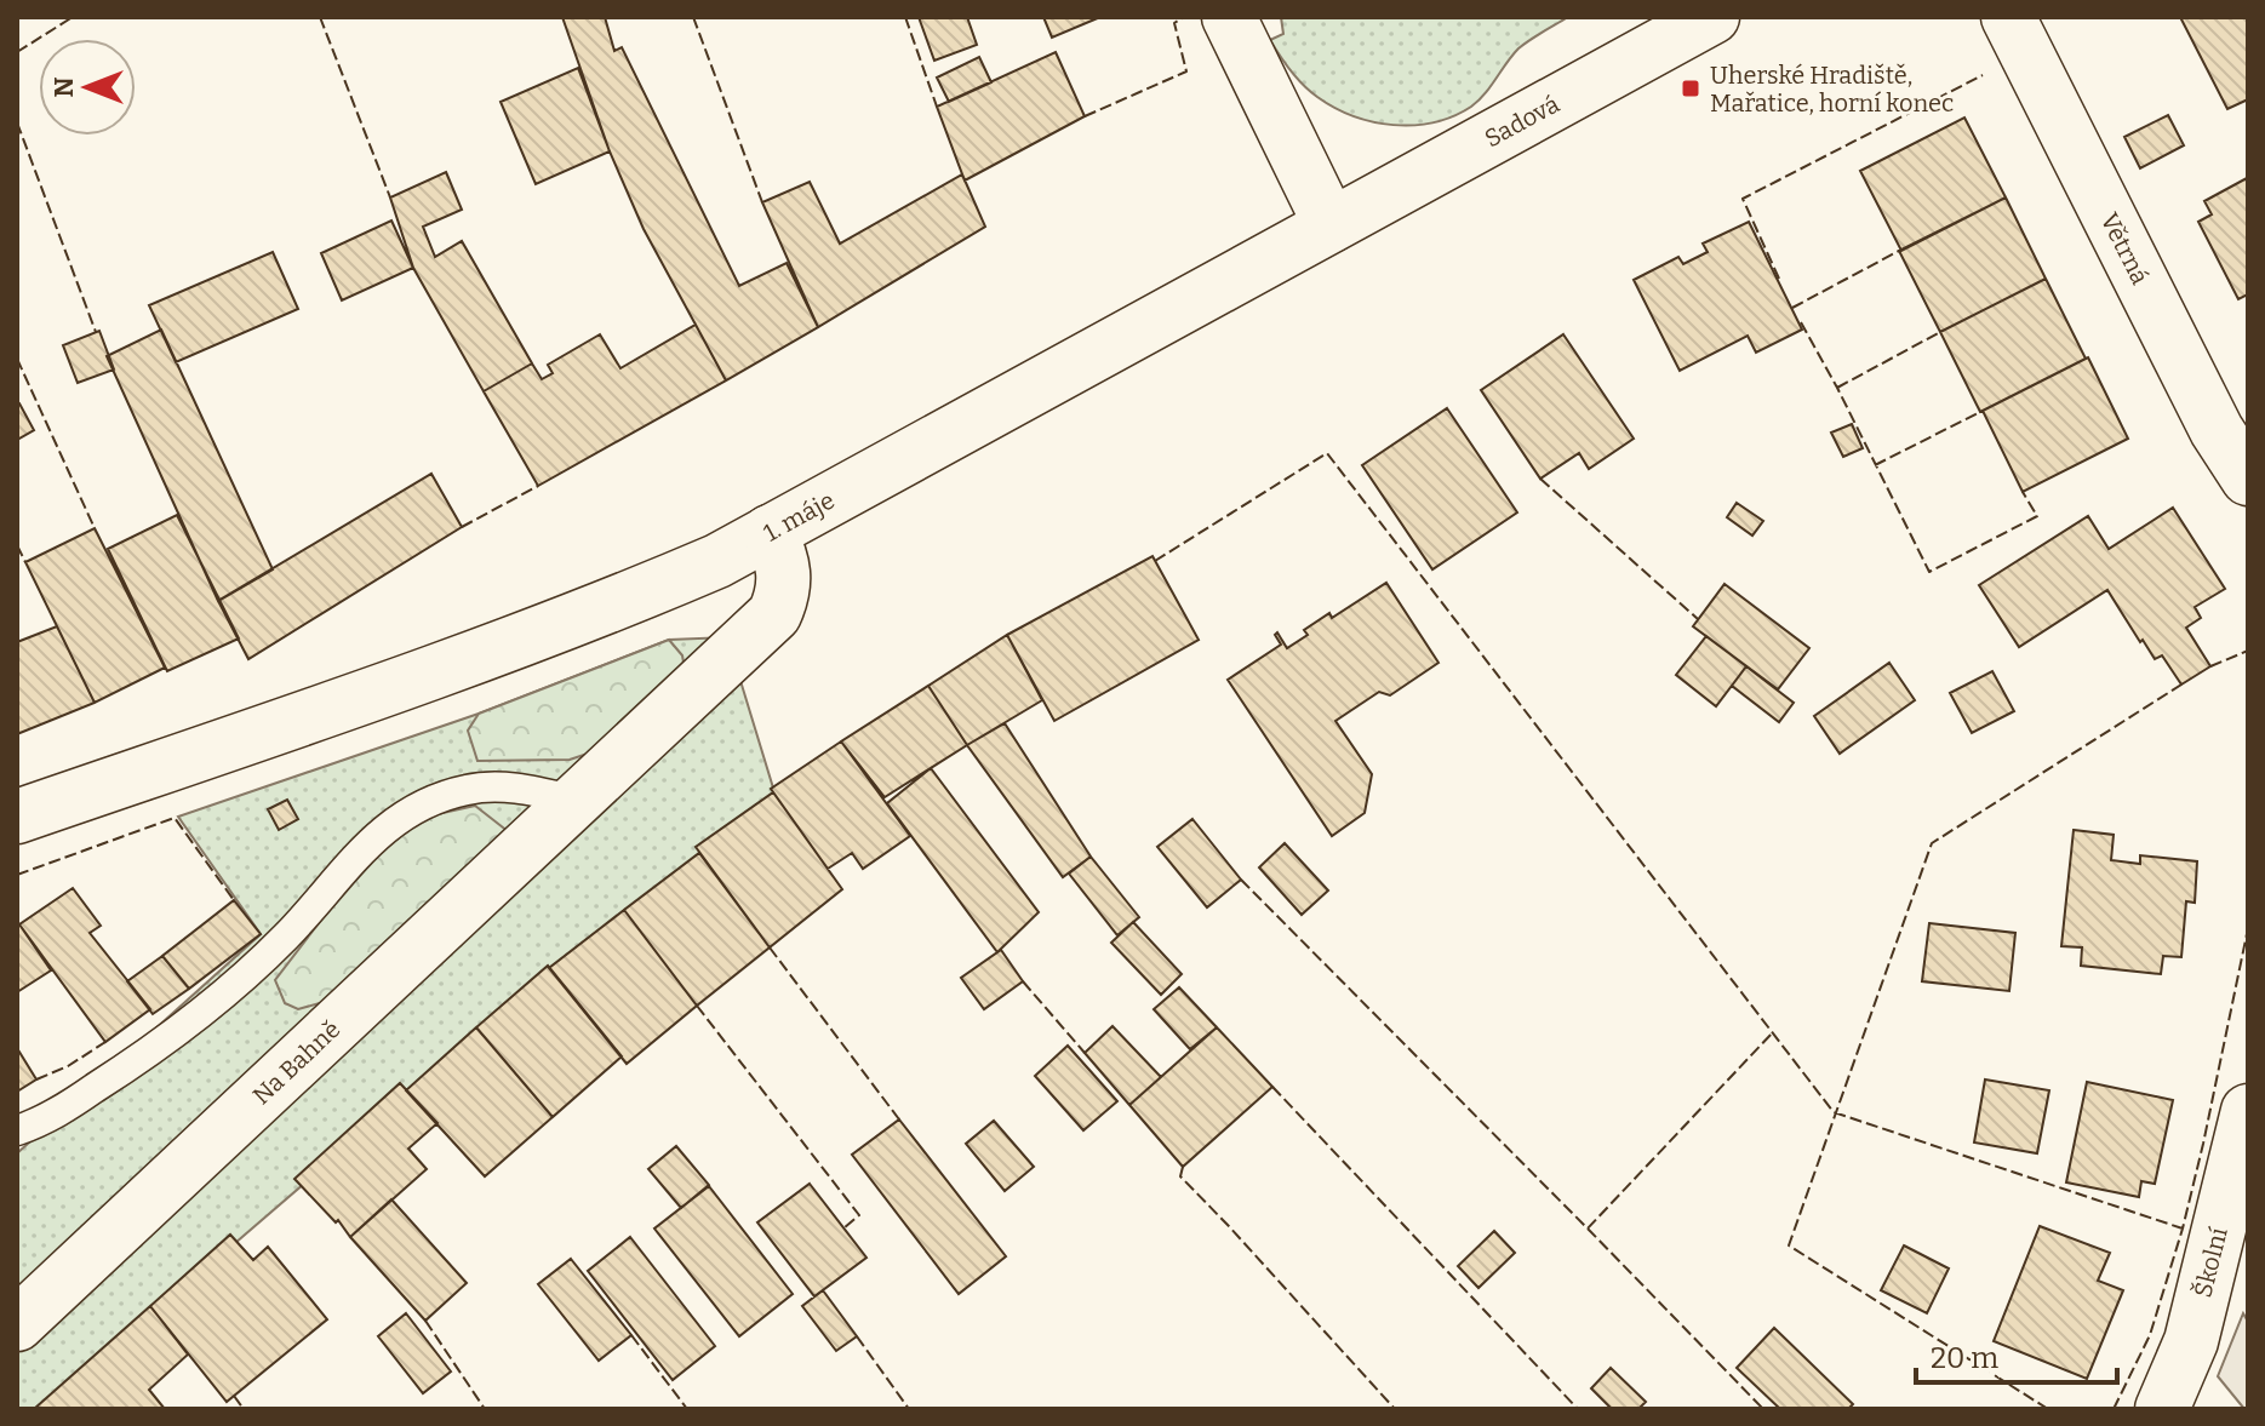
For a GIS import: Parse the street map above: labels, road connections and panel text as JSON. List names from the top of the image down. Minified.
{"streets":{"street":["Sadová","Větrná","1. máje","Na Bahně","Školní"]},"crossings":[["Sadová","1. máje"],["1. máje","Na Bahně"]],"places":{"transit":["Uherské Hradiště, Mařatice, horní konec"]},"scale_bar":"20 m","north":"left"}
